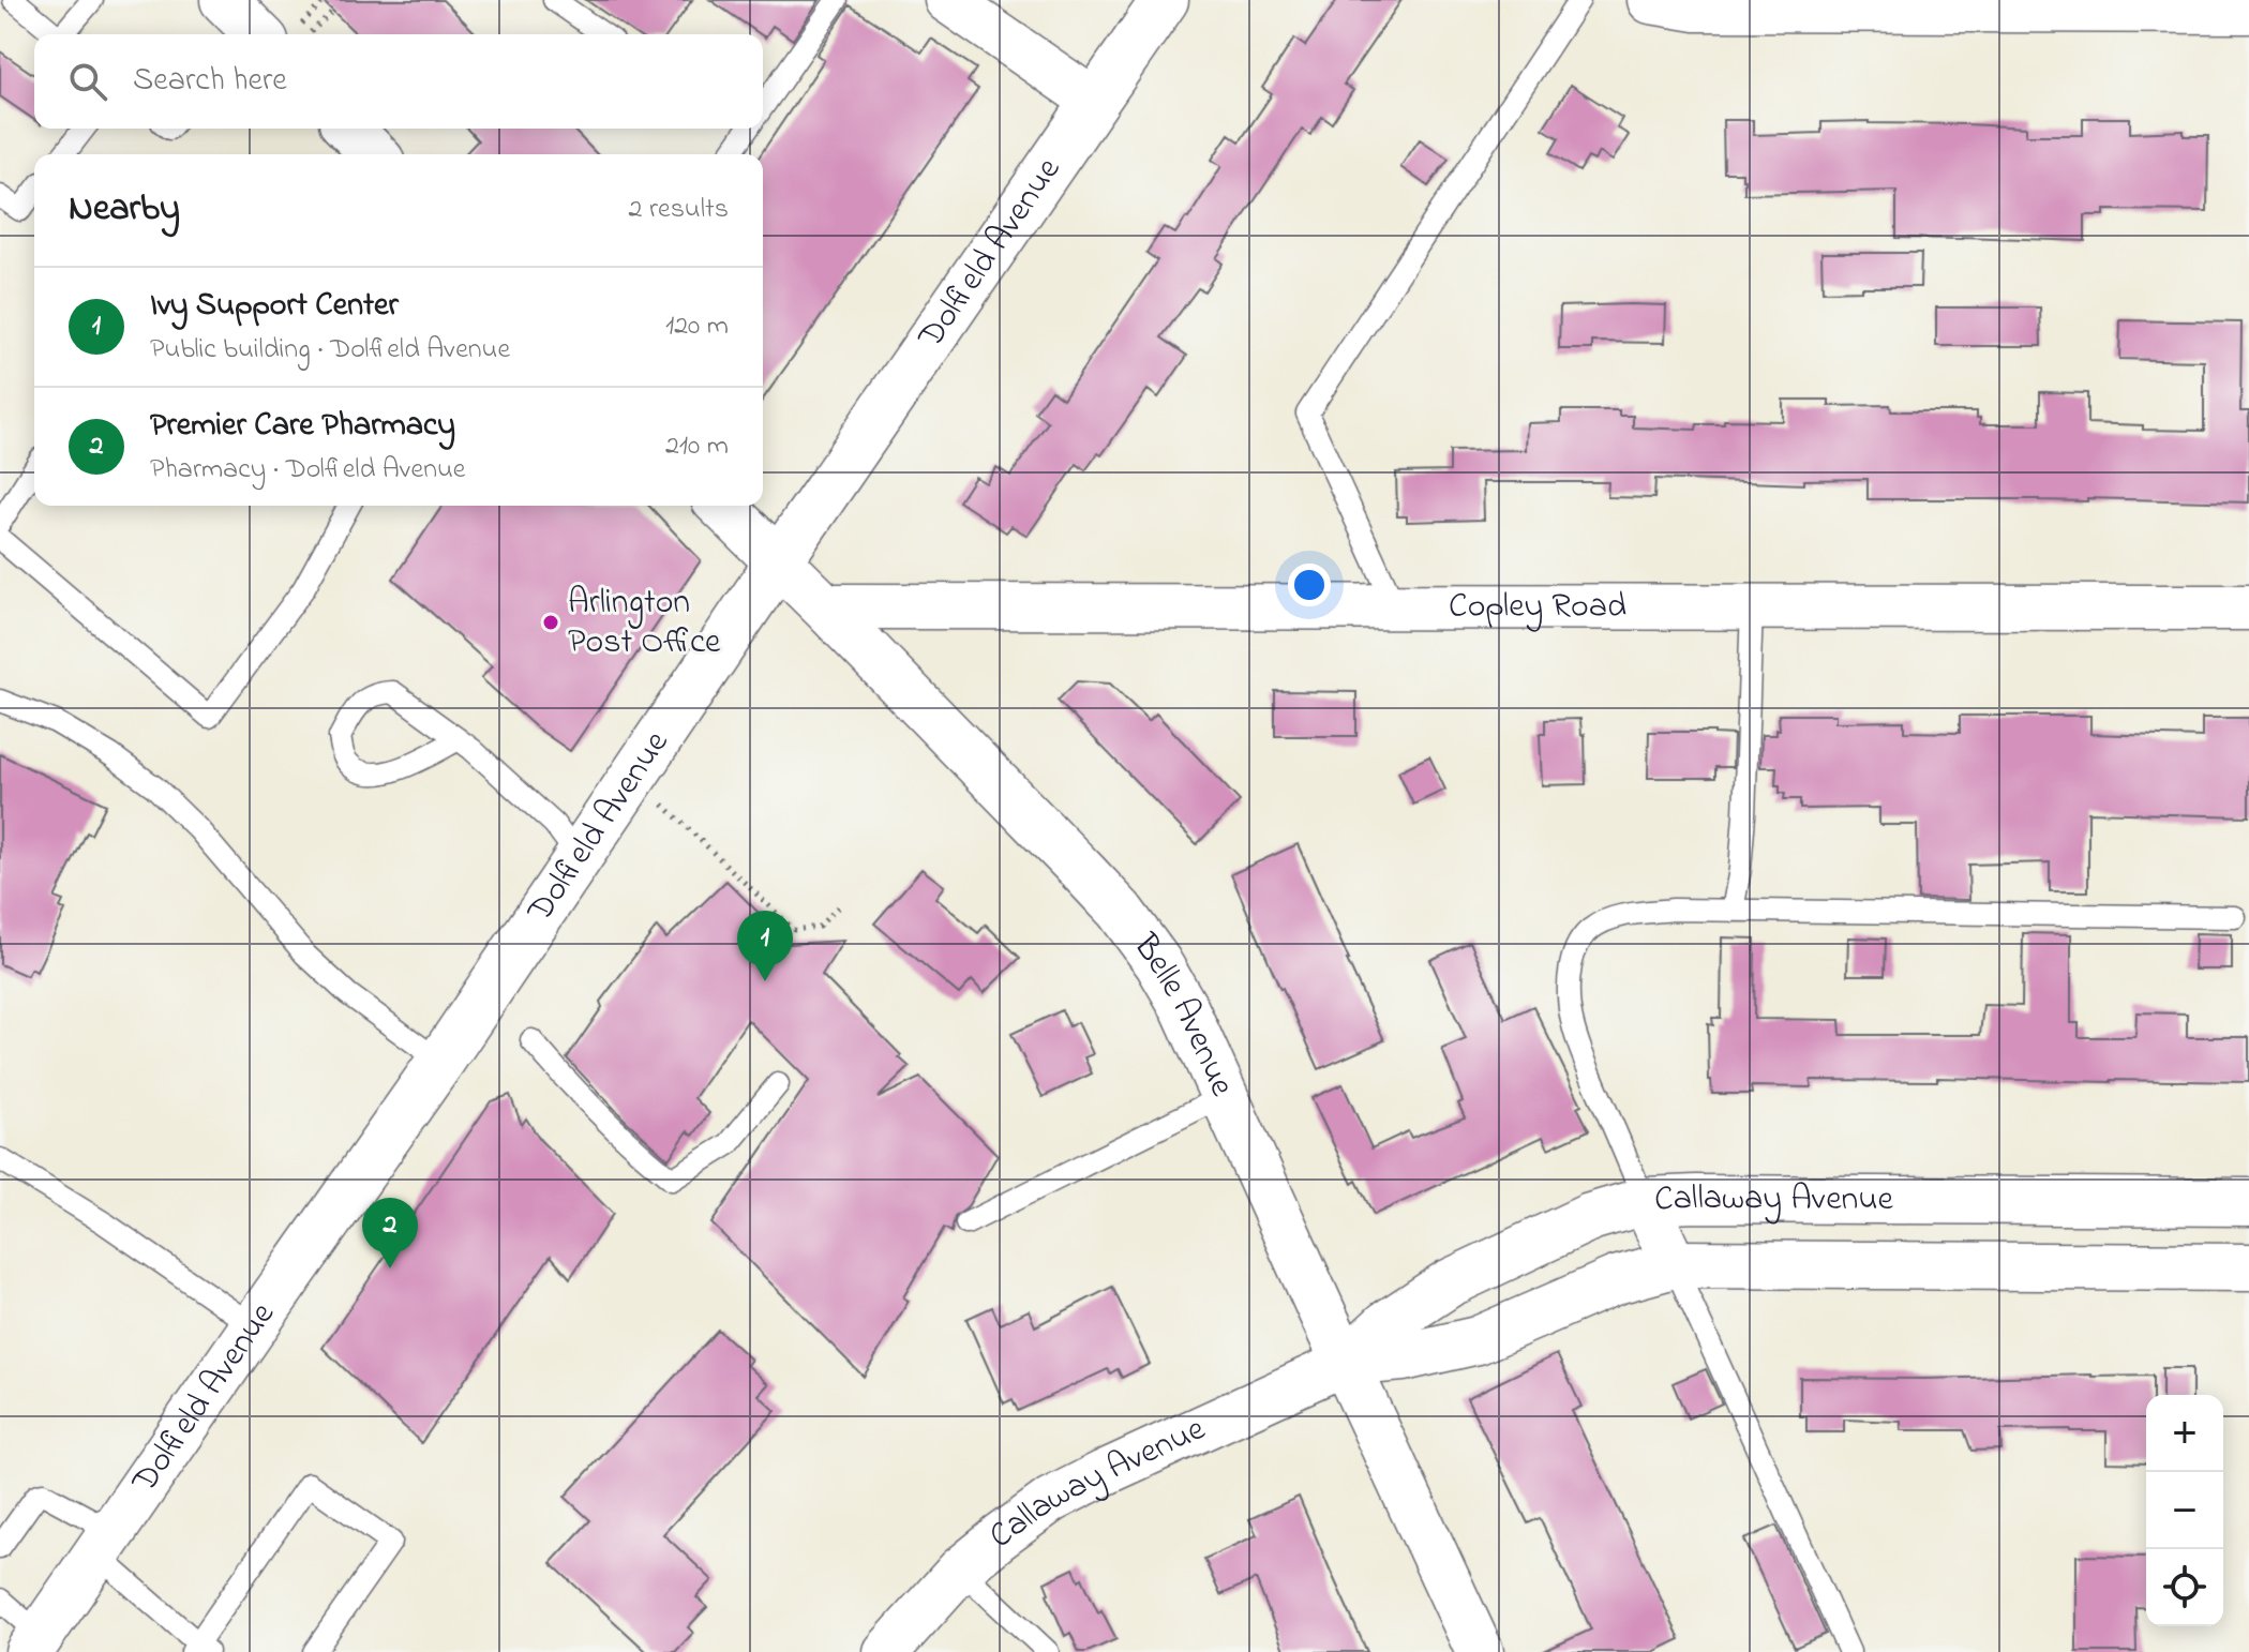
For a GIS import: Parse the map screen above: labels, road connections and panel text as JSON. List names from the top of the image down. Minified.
{"streets":{"street":["Dolfield Avenue","Copley Road","Belle Avenue","Callaway Avenue"]},"crossings":[["Dolfield Avenue","Belle Avenue"],["Copley Road","Belle Avenue"],["Belle Avenue","Callaway Avenue"]],"places":["Arlington Post Office"],"page":{"search":"Search here","heading":["Nearby","2 results"],"list":[{"mark":"1","name":"Ivy Support Center","note":"Public building · Dolfield Avenue","value":"120 m"},{"mark":"2","name":"Premier Care Pharmacy","note":"Pharmacy · Dolfield Avenue","value":"210 m"}],"pins":["1","2"],"map_buttons":["+","−"]}}
